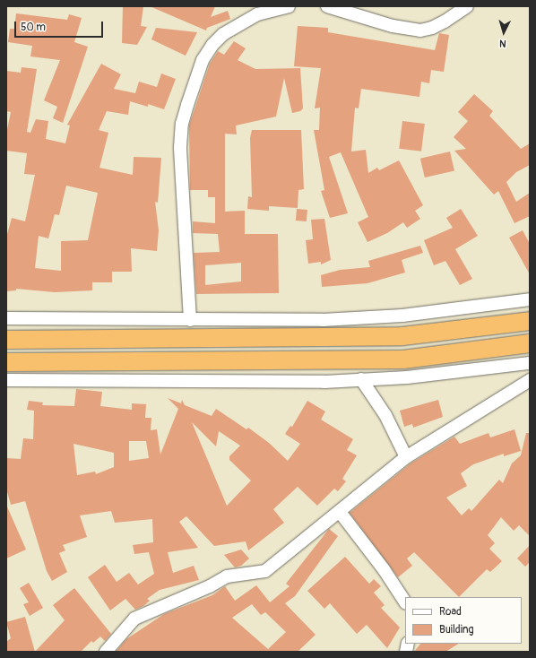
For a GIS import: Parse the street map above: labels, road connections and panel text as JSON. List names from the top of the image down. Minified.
{"legend":["Road","Building"],"scale_bar":"50 m","north":"bottom"}
